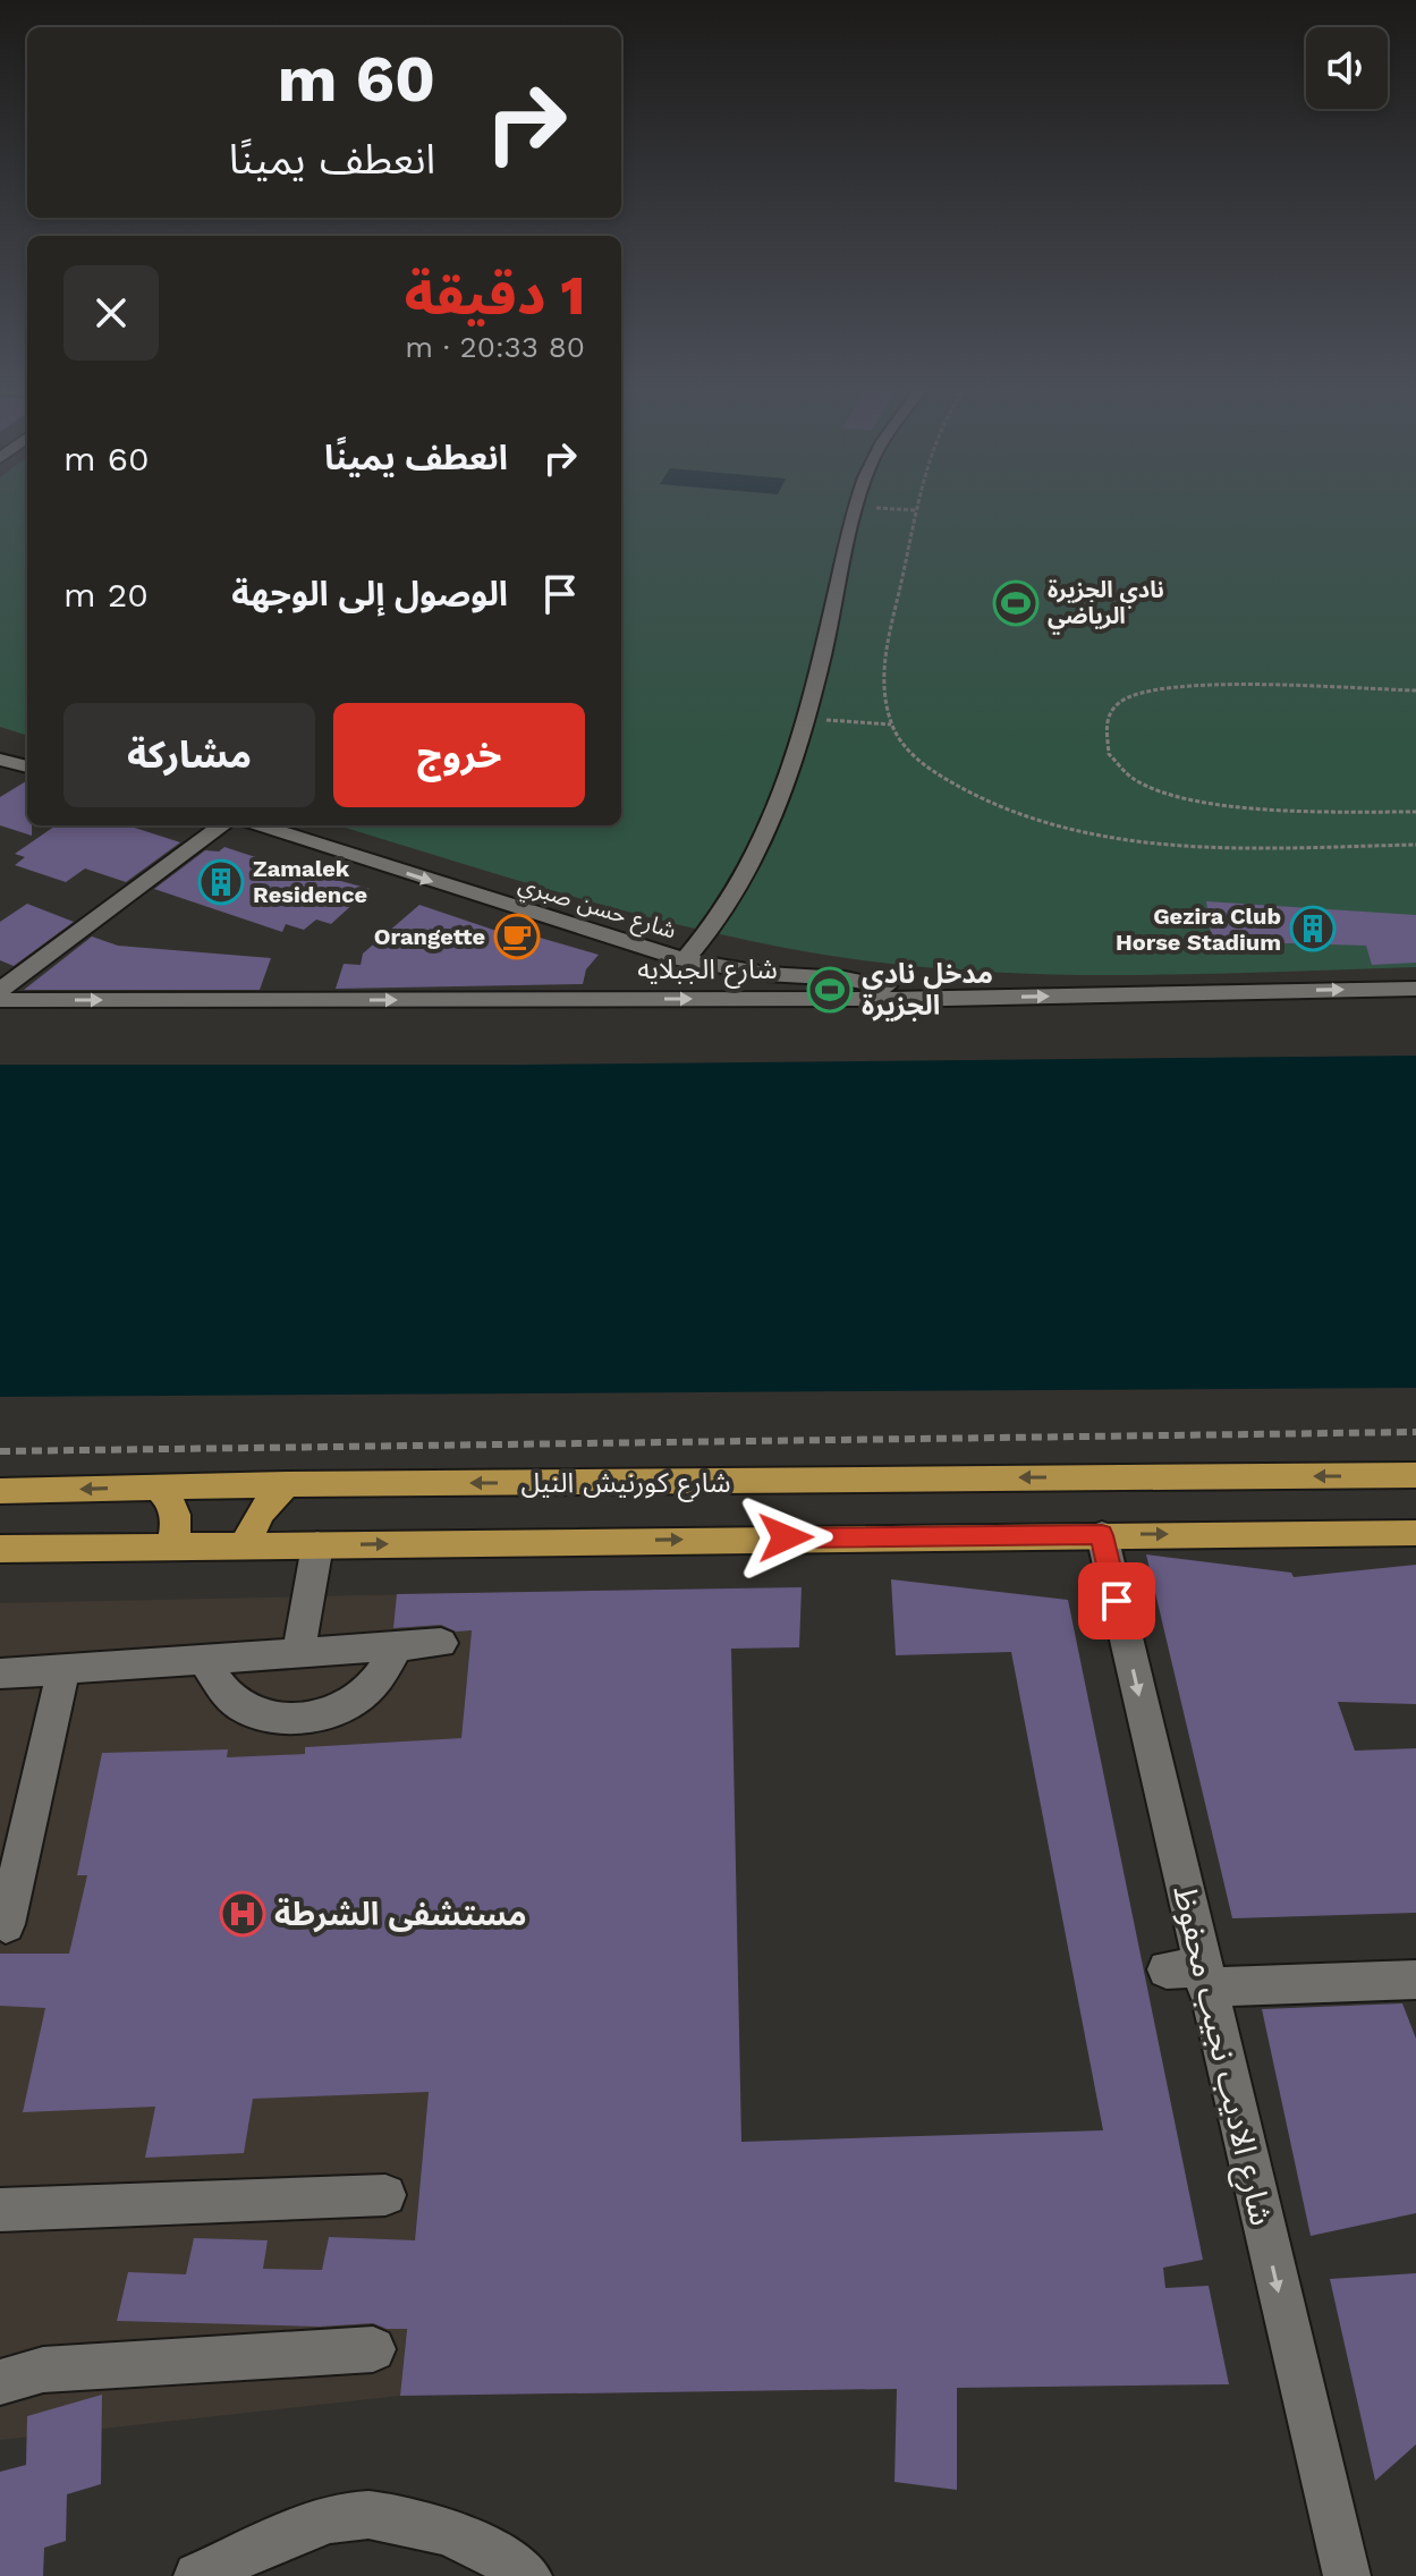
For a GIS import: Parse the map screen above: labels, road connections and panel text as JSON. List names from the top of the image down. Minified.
{"streets":{"main road":["شارع كورنيش النيل"],"street":["شارع حسن صبري","شارع الجبلايه","شارع الاديب نجيب محفوظ"]},"crossings":[["شارع حسن صبري","شارع الجبلايه"],["شارع كورنيش النيل","شارع الاديب نجيب محفوظ"]],"one_way":["شارع حسن صبري","شارع الجبلايه","شارع الاديب نجيب محفوظ"],"places":{"sports":["نادي الجزيرة الرياضي","مدخل نادى الجزيرة"],"building":["Zamalek Residence","Gezira Club Horse Stadium"],"cafe":["Orangette"],"hospital":["مستشفى الشرطة"]},"page":{"turn":["60 m","انعطف يمينًا"],"heading":["1 دقيقة","80 m · 20:33"],"list":[{"name":"انعطف يمينًا","value":"60 m"},{"name":"الوصول إلى الوجهة","value":"20 m"}],"buttons":["خروج","مشاركة"]}}
